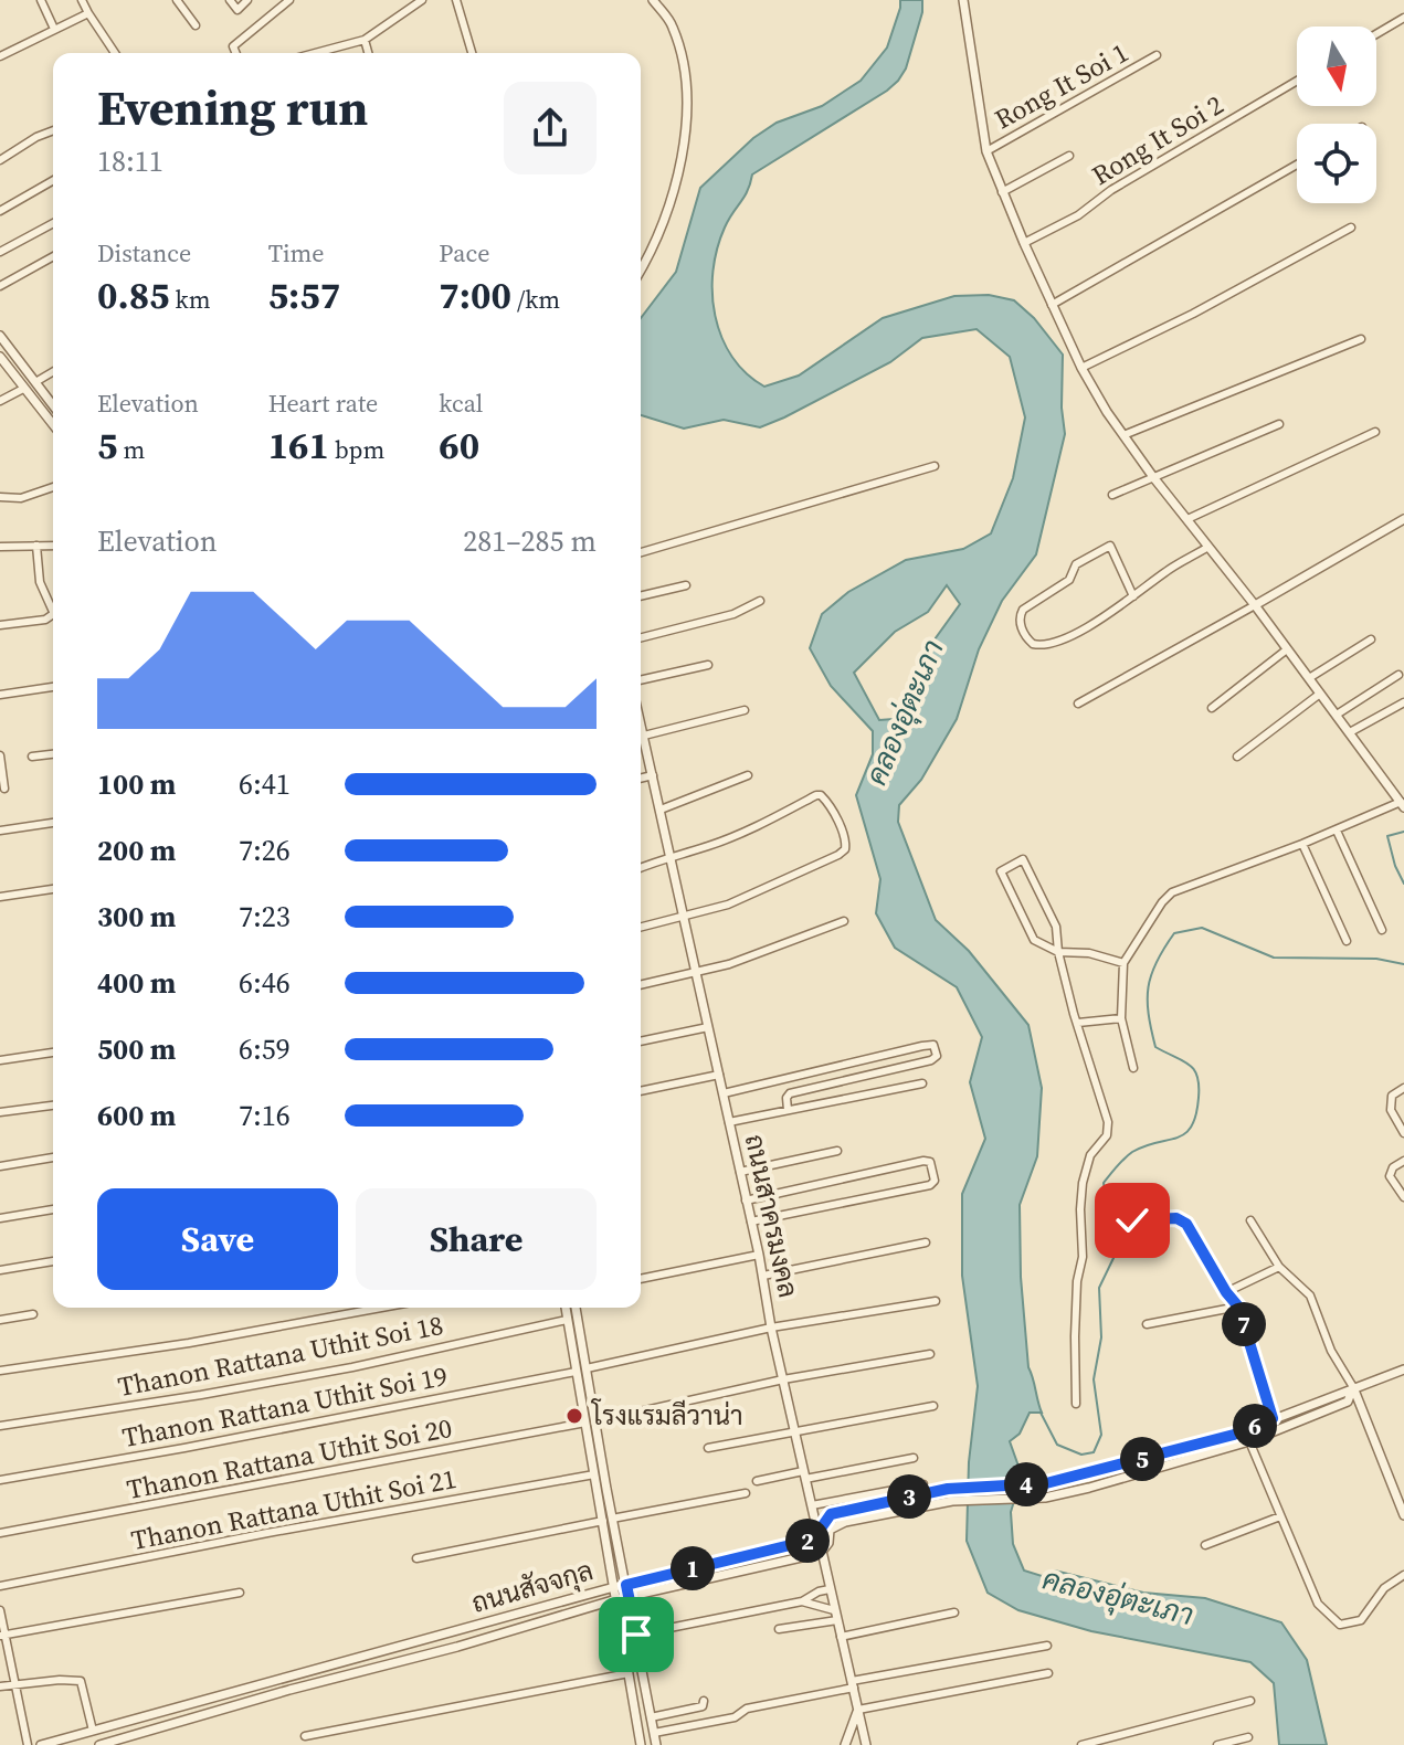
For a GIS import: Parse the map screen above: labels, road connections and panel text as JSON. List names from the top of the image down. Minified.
{"streets":{"street":["Rong It Soi 1","Rong It Soi 2","ถนนสาครมงคล","Thanon Rattana Uthit Soi 18","Thanon Rattana Uthit Soi 19","Thanon Rattana Uthit Soi 20","Thanon Rattana Uthit Soi 21","ถนนสัจจกุล"]},"crossings":[["ถนนสาครมงคล","ถนนสัจจกุล"]],"water":["คลองอุ่ตะเภา"],"places":["โรงแรมลีวาน่า"],"north":"bottom","page":{"heading":["Evening run","18:11"],"stats":[["Distance","0.85 km"],["Time","5:57"],["Pace","7:00 /km"],["Elevation","5 m"],["Heart rate","161 bpm"],["kcal","60"]],"chart":["Elevation","281–285 m"],"list":[{"name":"100 m","note":"6:41"},{"name":"200 m","note":"7:26"},{"name":"300 m","note":"7:23"},{"name":"400 m","note":"6:46"},{"name":"500 m","note":"6:59"},{"name":"600 m","note":"7:16"}],"buttons":["Save","Share"],"pins":["7","6","5","4","3","2","1"]}}
